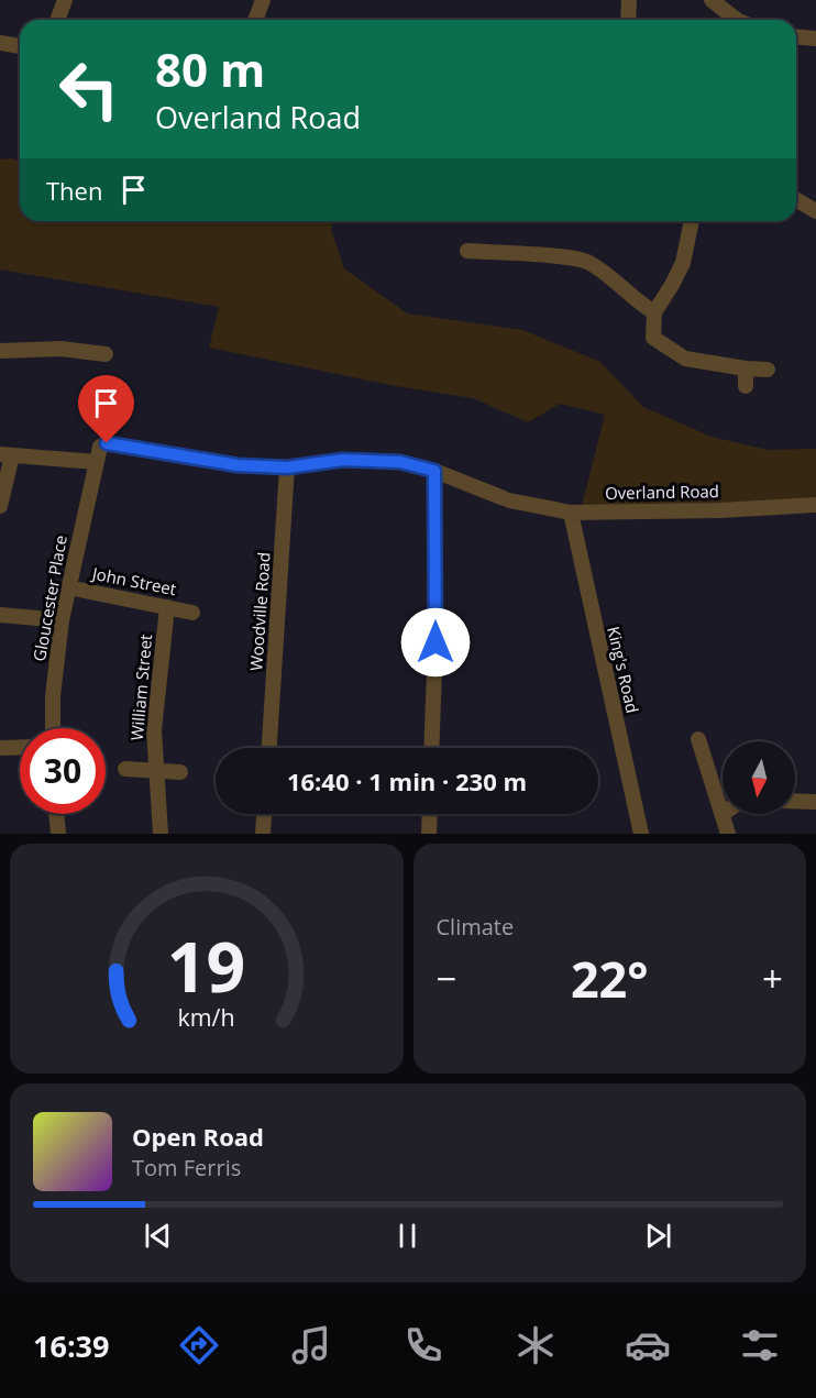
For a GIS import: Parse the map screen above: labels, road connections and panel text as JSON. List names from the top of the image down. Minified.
{"streets":{"street":["Overland Road","John Street","Gloucester Place","Woodville Road","King's Road","William Street"]},"crossings":[["Overland Road","Gloucester Place"],["Overland Road","Woodville Road"],["Overland Road","King's Road"],["John Street","Gloucester Place"],["John Street","William Street"]],"north":"bottom","page":{"turn":["80 m","Overland Road"],"then":"Then","limit":"30","trip":"16:40 · 1 min · 230 m","tile":"Climate","heat":["−","22°","+"],"song":["Open Road","Tom Ferris"],"tabs":"16:39","gauge":["19","km/h"]}}
